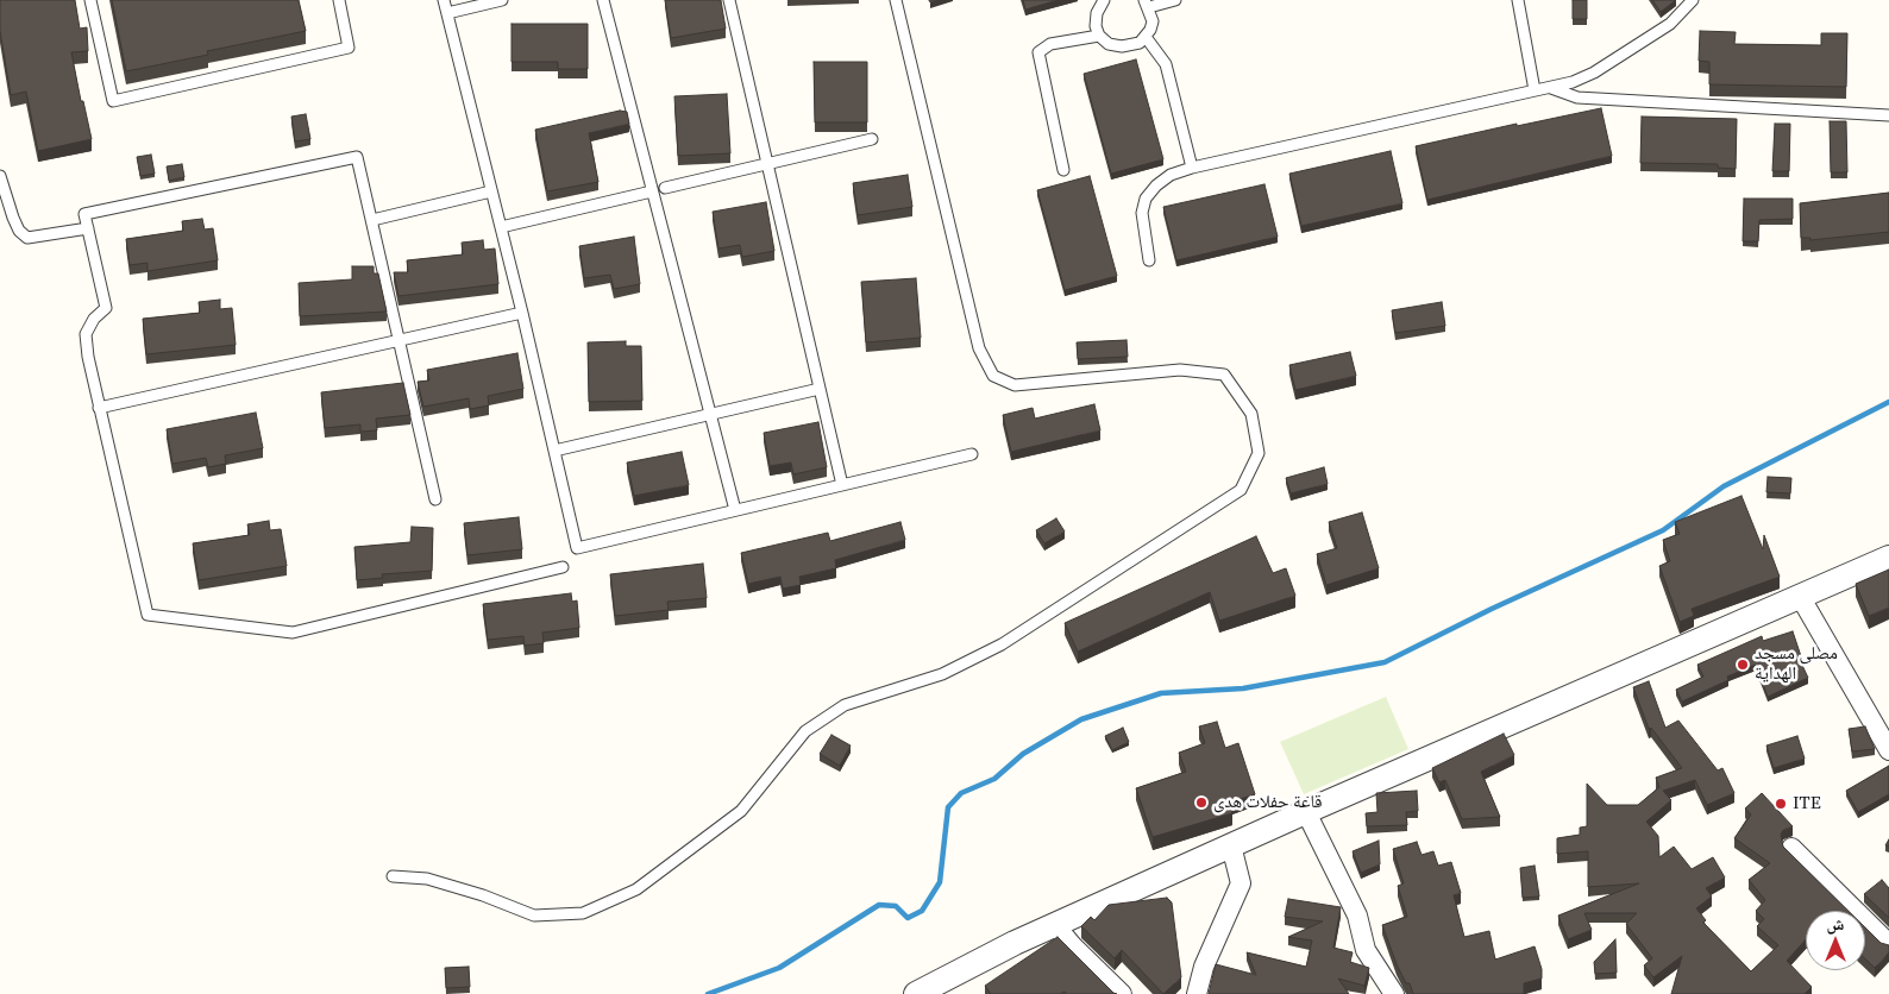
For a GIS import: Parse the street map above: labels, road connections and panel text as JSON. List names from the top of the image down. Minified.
{"places":["مصلى مسجد الهداية","قاعة حفلات هدى","ITE"],"north":"top"}
